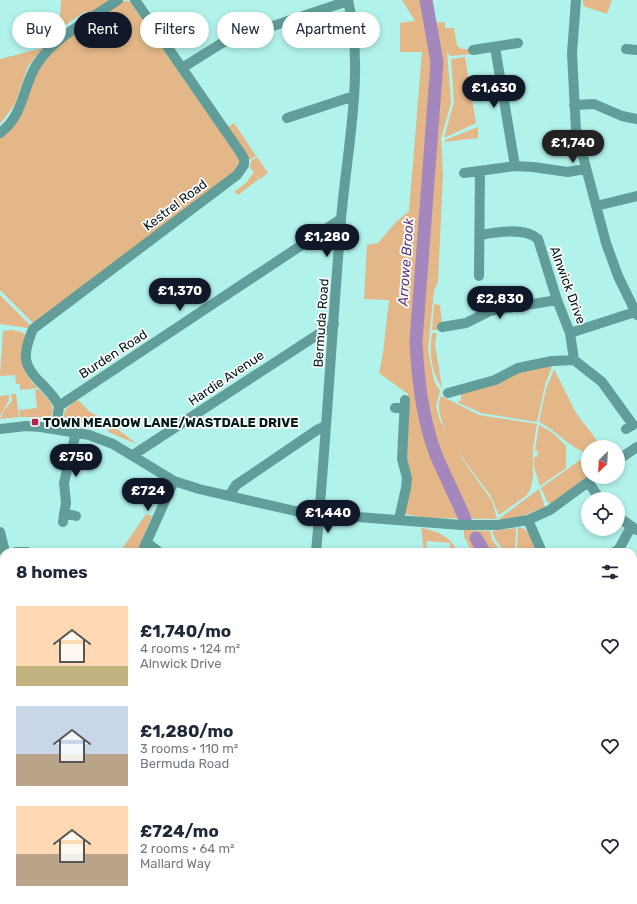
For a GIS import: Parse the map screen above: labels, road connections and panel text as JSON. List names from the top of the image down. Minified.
{"streets":{"street":["Kestrel Road","Alnwick Drive","Bermuda Road","Burden Road","Hardie Avenue"]},"crossings":[["Kestrel Road","Burden Road"],["Bermuda Road","Burden Road"],["Bermuda Road","Hardie Avenue"]],"water":["Arrowe Brook"],"places":{"transit":["TOWN MEADOW LANE/WASTDALE DRIVE"]},"north":"bottom left","page":{"chip":["Buy","Rent","Filters","New","Apartment"],"price":["£1,630","£1,740","£1,280","£1,370","£2,830","£750","£724","£1,440"],"heading":"8 homes","list":[{"name":"£1,740/mo","note":"4 rooms · 124 m² · Alnwick Drive"},{"name":"£1,280/mo","note":"3 rooms · 110 m² · Bermuda Road"},{"name":"£724/mo","note":"2 rooms · 64 m² · Mallard Way"}]}}
